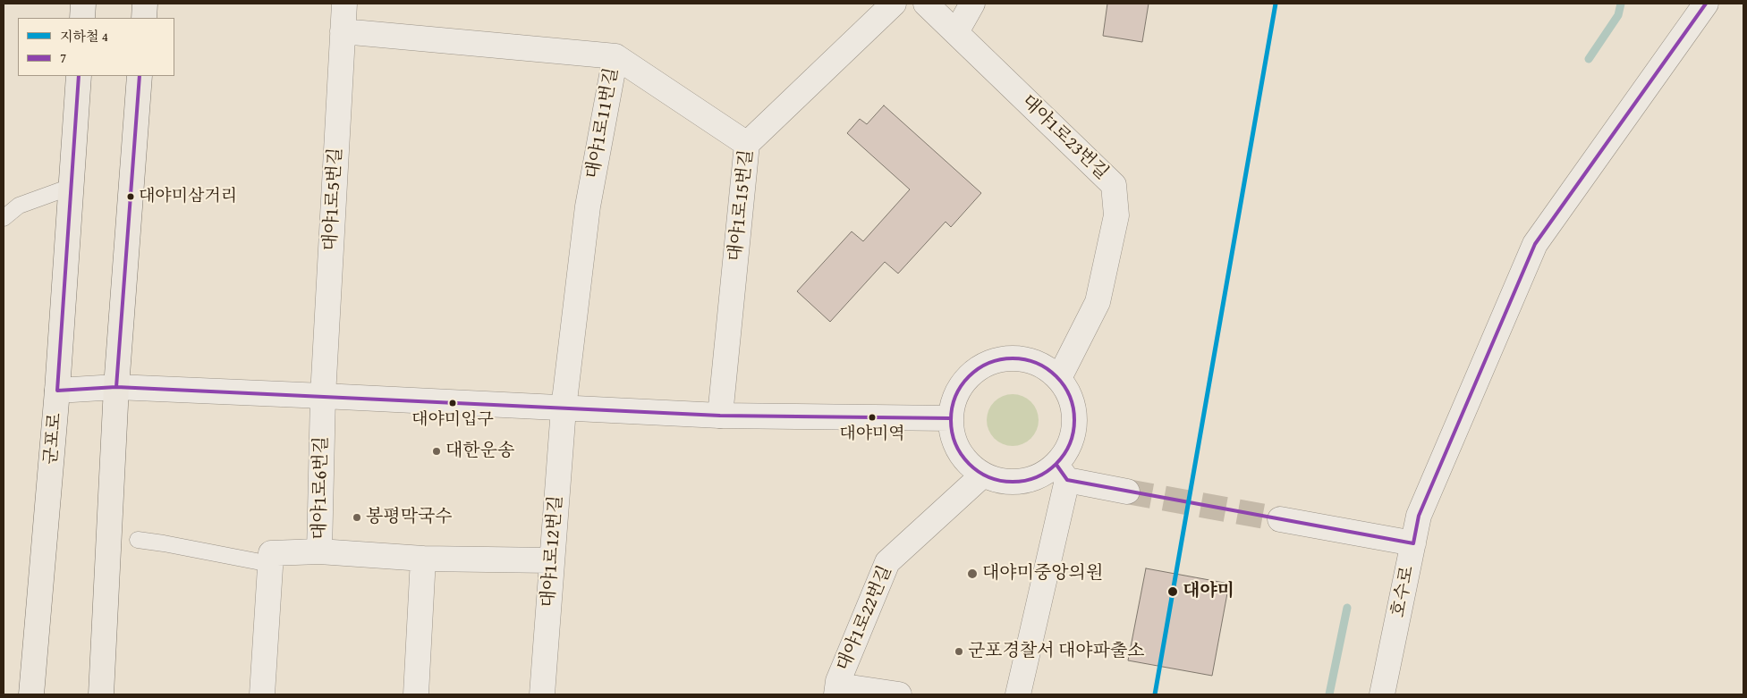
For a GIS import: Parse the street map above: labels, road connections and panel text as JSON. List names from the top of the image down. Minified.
{"streets":{"main road":["군포로"],"street":["대야1로11번길","대야1로23번길","대야1로5번길","대야1로15번길","대야1로6번길","대야1로12번길","호수로","대야1로22번길"]},"crossings":[["대야1로11번길","대야1로5번길"],["대야1로11번길","대야1로12번길"],["대야1로23번길","대야1로22번길"],["대야1로5번길","대야1로6번길"]],"places":["대야미삼거리","대야미입구","대야미역","대한운송","봉평막국수","대야미중앙의원","대야미","군포경찰서 대야파출소"],"lines":["metro line 4","transit line 7"],"legend":["지하철 4","7"]}
